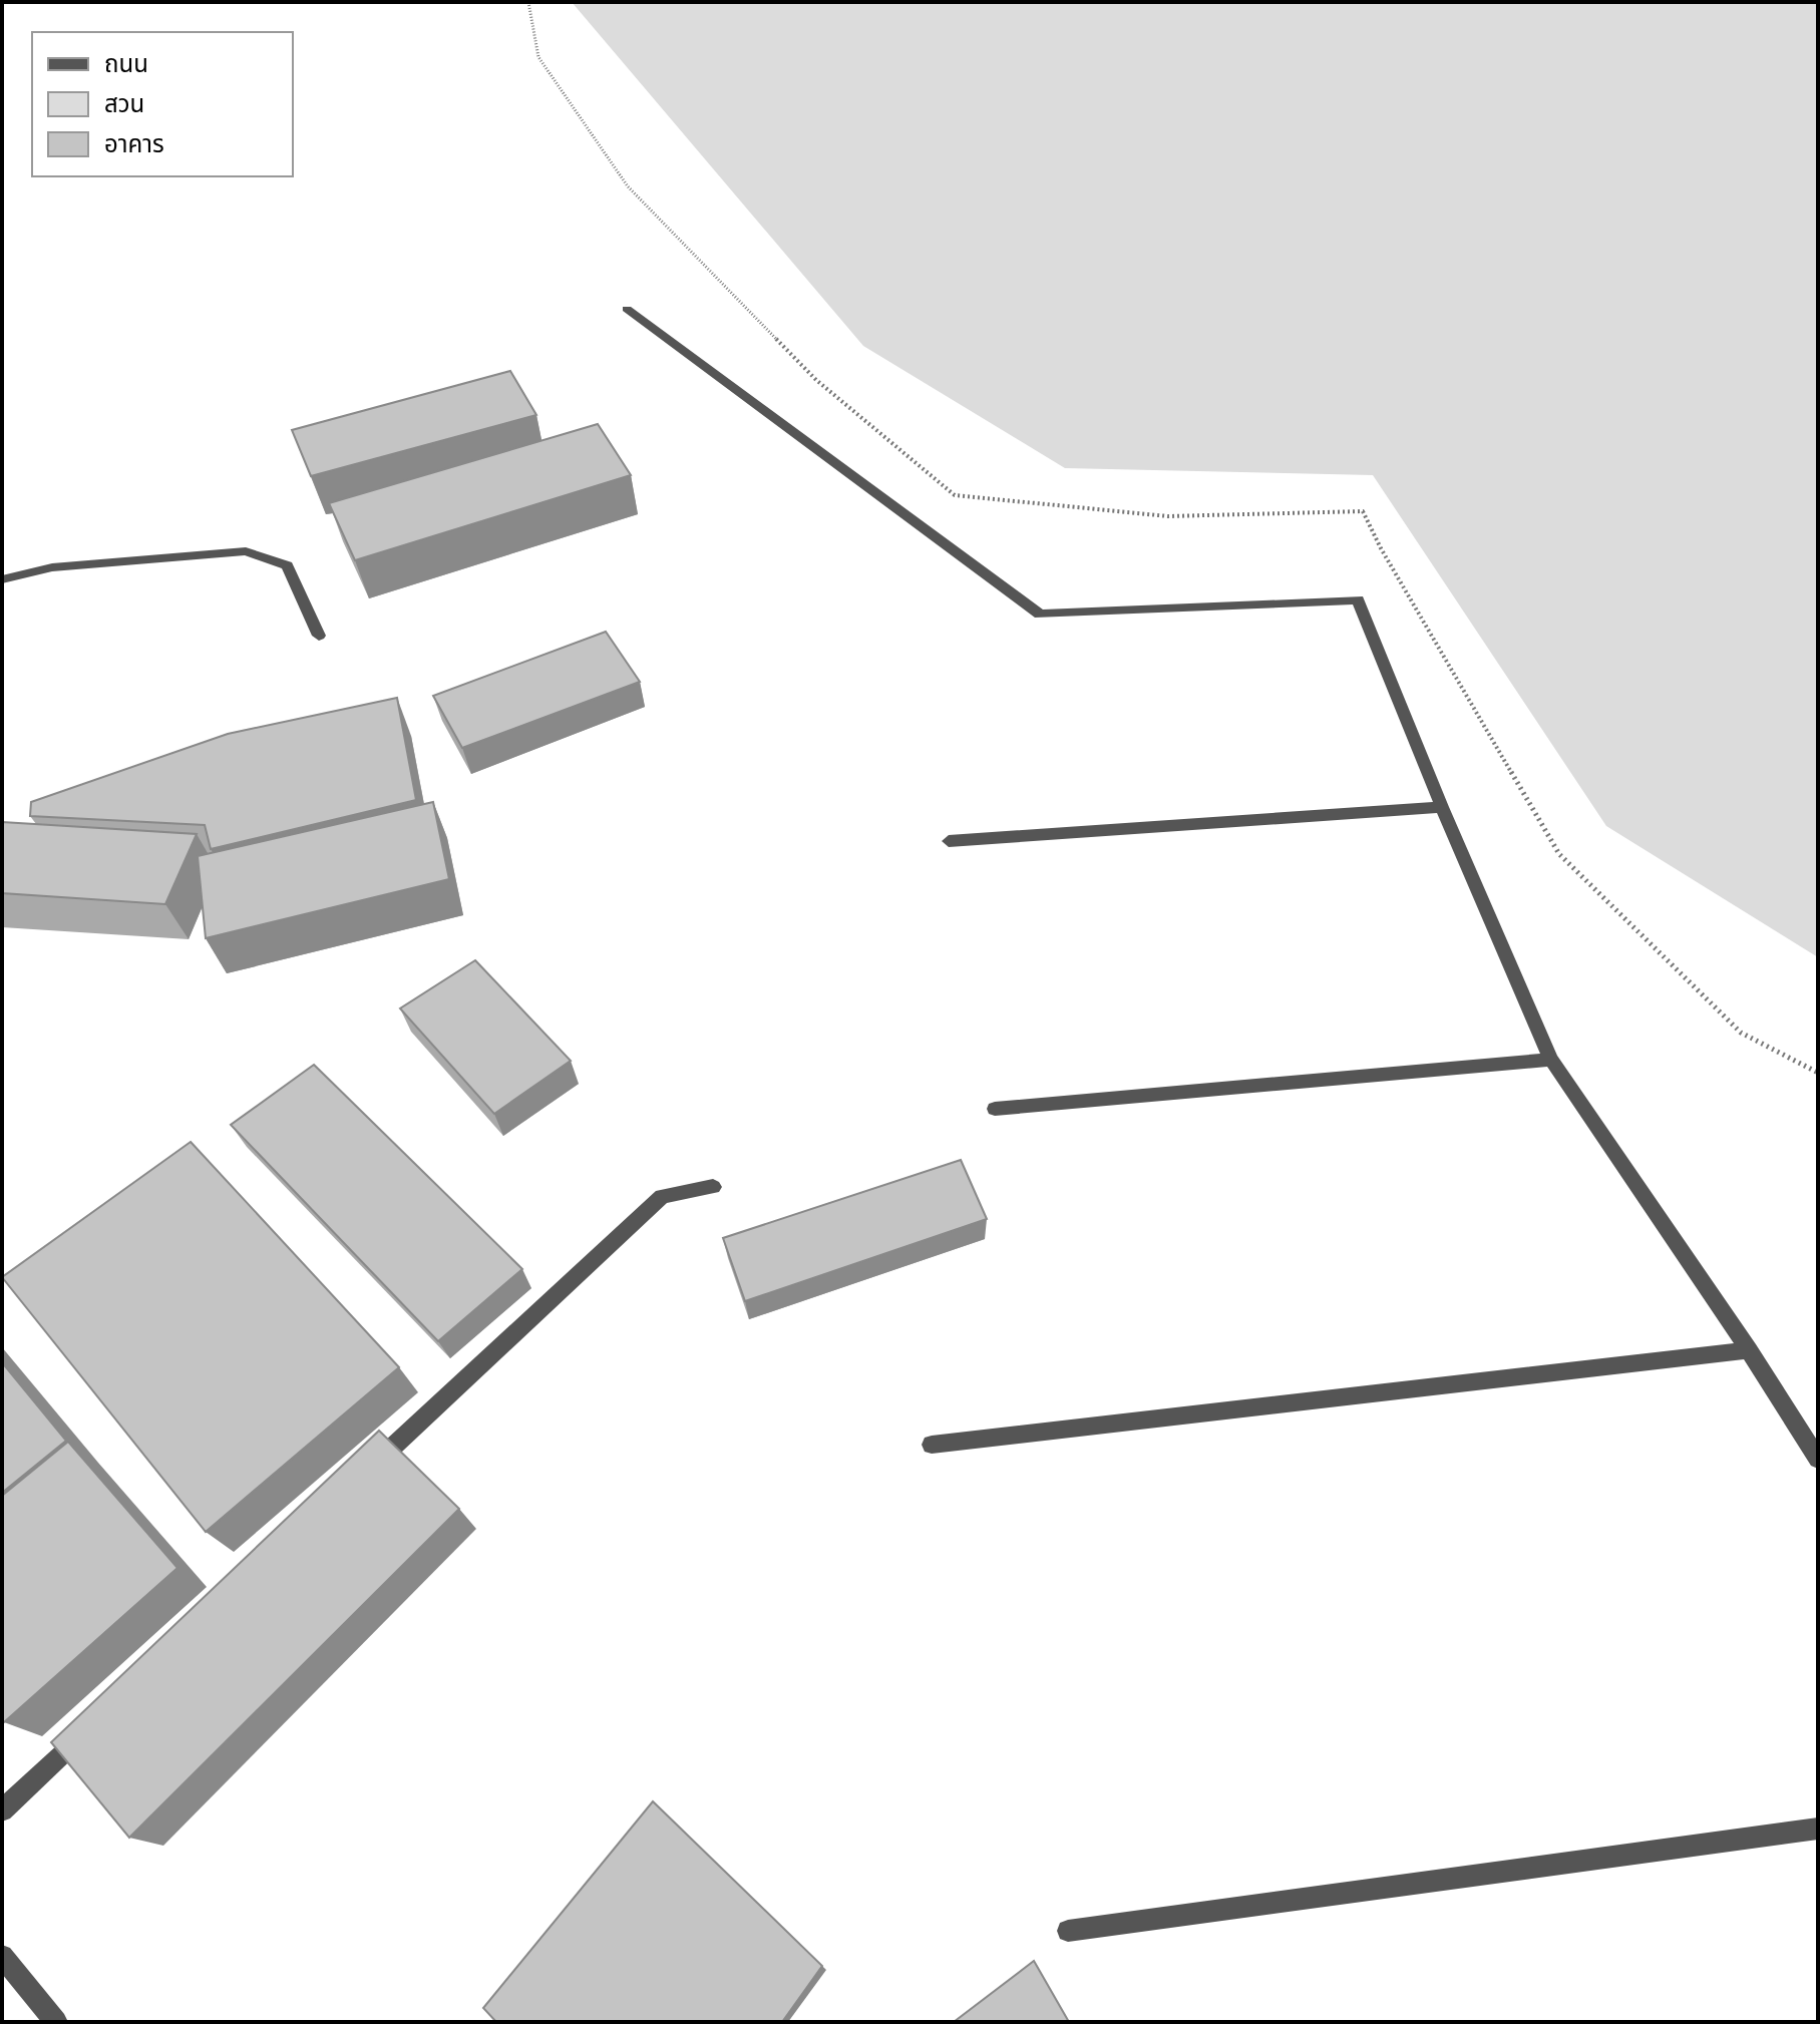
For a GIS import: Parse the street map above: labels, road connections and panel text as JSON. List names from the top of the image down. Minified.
{"legend":["ถนน","สวน","อาคาร"]}
